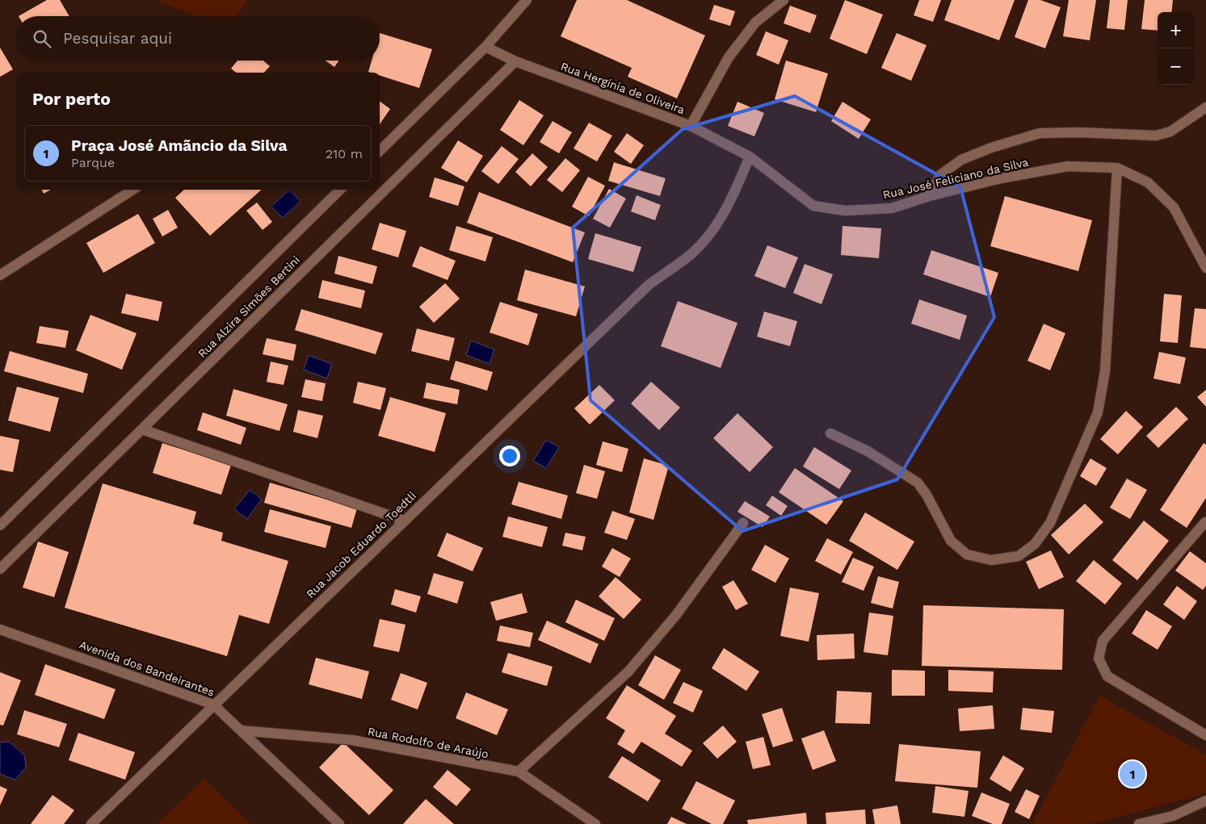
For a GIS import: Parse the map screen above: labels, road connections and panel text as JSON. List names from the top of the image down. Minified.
{"streets":{"street":["Rua Hergínia de Oliveira","Rua José Feliciano da Silva","Rua Alzira Simões Bertini","Rua Jacob Eduardo Toedtli","Avenida dos Bandeirantes","Rua Rodolfo de Araújo"]},"crossings":[["Rua Hergínia de Oliveira","Rua José Feliciano da Silva"],["Rua Hergínia de Oliveira","Rua Alzira Simões Bertini"],["Rua Hergínia de Oliveira","Rua Jacob Eduardo Toedtli"],["Rua José Feliciano da Silva","Rua Jacob Eduardo Toedtli"],["Rua Jacob Eduardo Toedtli","Avenida dos Bandeirantes"],["Avenida dos Bandeirantes","Rua Rodolfo de Araújo"]],"page":{"map_buttons":["+","−"],"search":"Pesquisar aqui","heading":"Por perto","list":[{"mark":"1","name":"Praça José Amãncio da Silva","note":"Parque","value":"210 m"}],"pins":"1"}}
